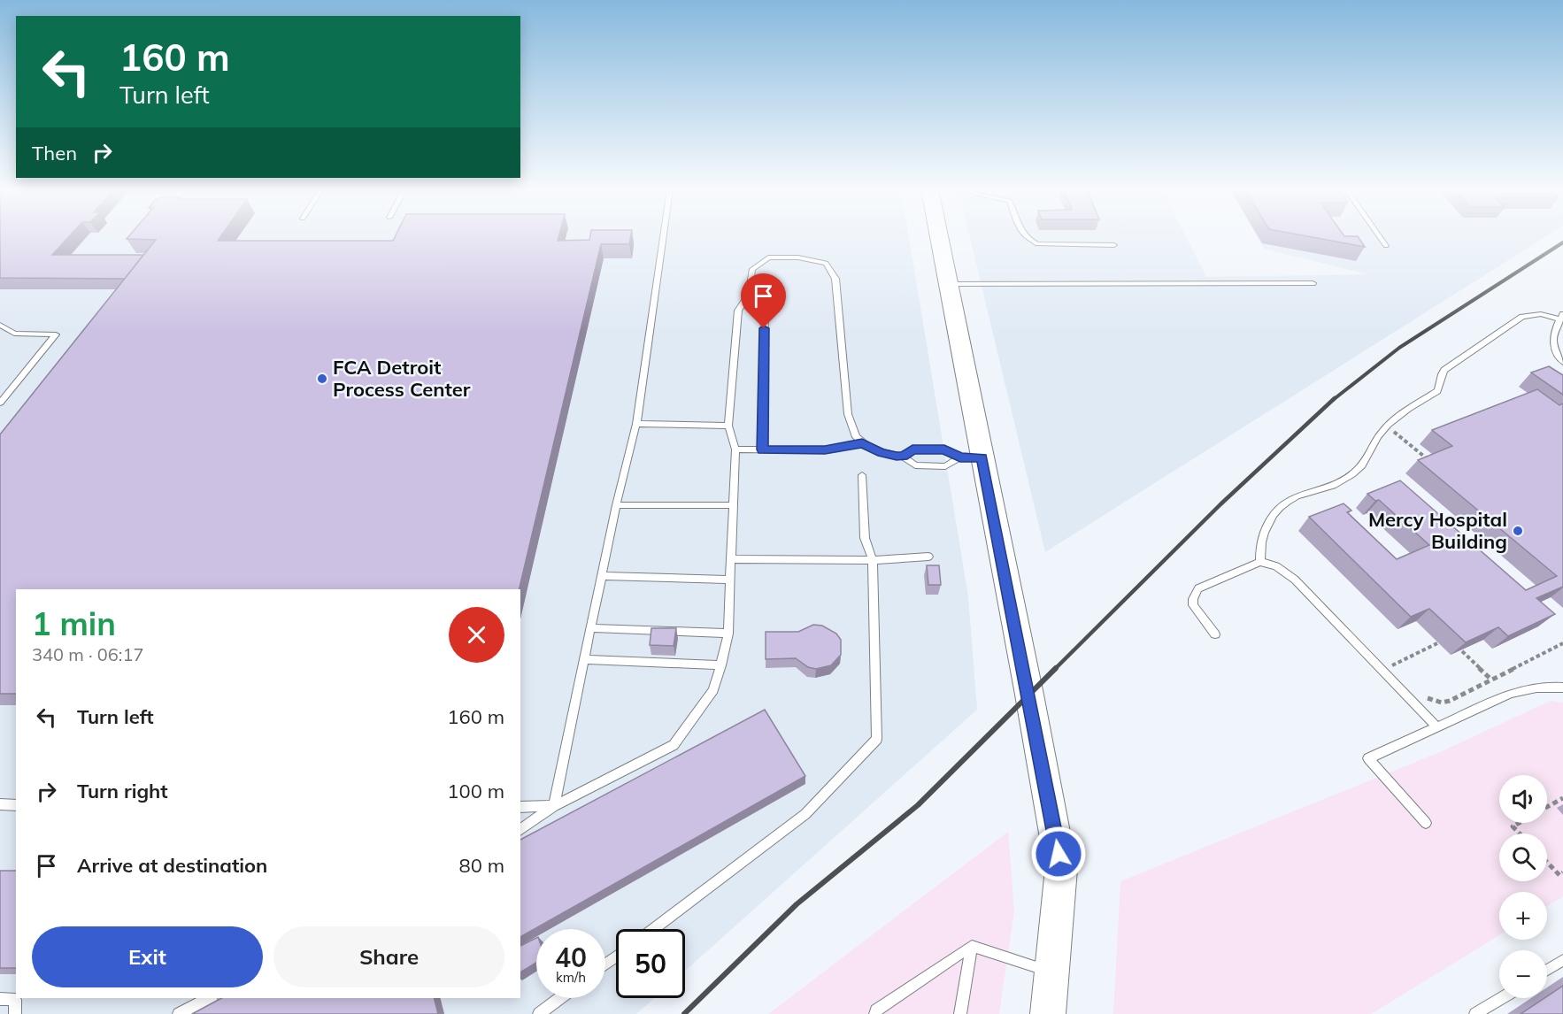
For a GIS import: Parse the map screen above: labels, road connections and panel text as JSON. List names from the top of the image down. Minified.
{"places":["FCA Detroit Process Center","Mercy Hospital Building"],"page":{"turn":["160 m","Turn left"],"then":"Then","heading":["1 min","340 m · 06:17"],"list":[{"name":"Turn left","value":"160 m"},{"name":"Turn right","value":"100 m"},{"name":"Arrive at destination","value":"80 m"}],"map_buttons":["+","−"],"buttons":["Exit","Share"],"speed":"40 km/h","limit":"50"}}
